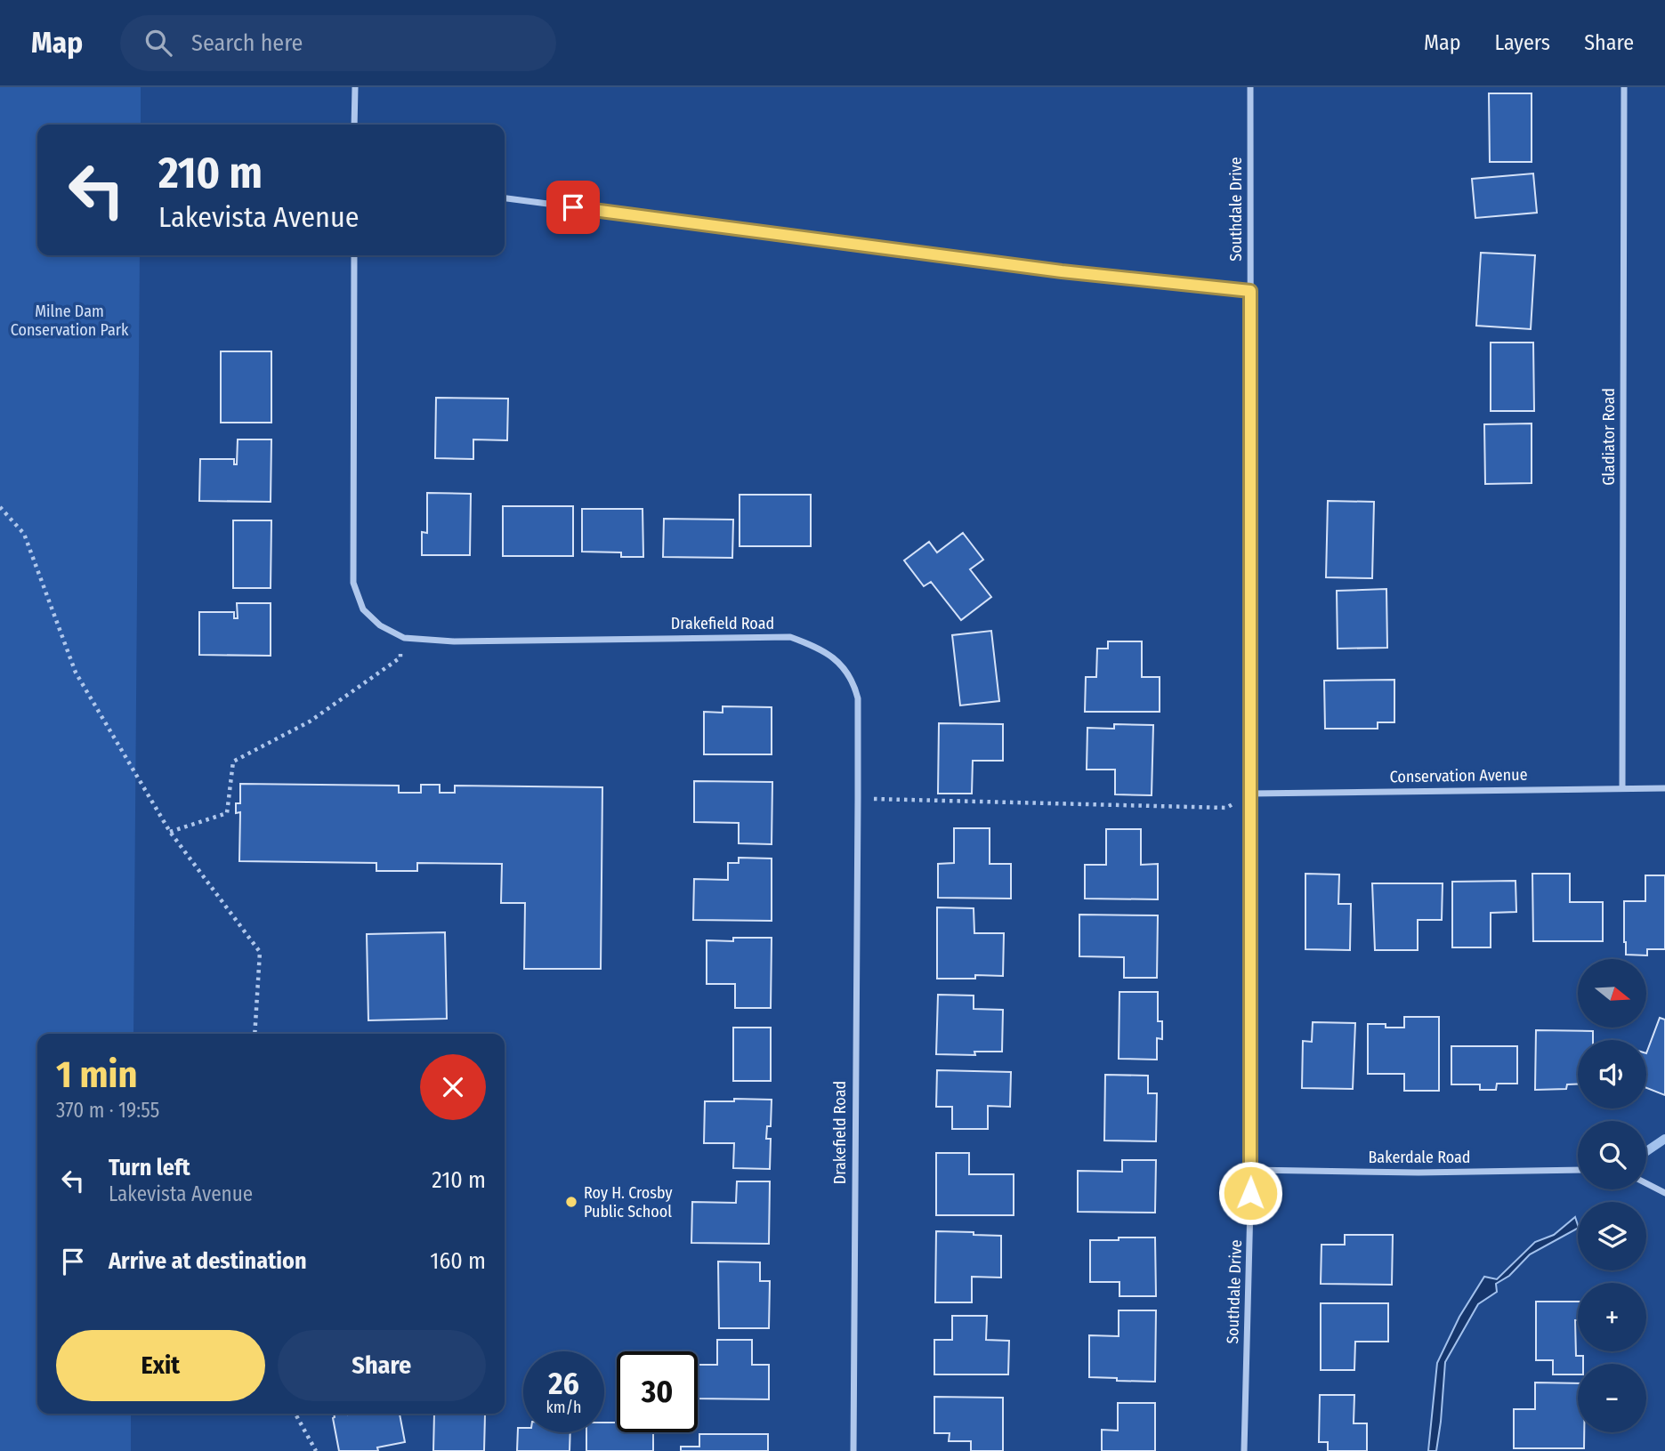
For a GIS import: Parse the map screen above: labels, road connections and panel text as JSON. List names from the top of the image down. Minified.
{"streets":{"street":["Southdale Drive","Gladiator Road","Drakefield Road","Conservation Avenue","Bakerdale Road"]},"crossings":[["Southdale Drive","Conservation Avenue"],["Southdale Drive","Bakerdale Road"],["Gladiator Road","Conservation Avenue"]],"parks":["Milne Dam Conservation Park"],"places":["Roy H. Crosby Public School"],"north":"right","page":{"header":"Map","search":"Search here","nav":["Map","Layers","Share"],"turn":["210 m","Lakevista Avenue"],"map_buttons":["+","−"],"heading":["1 min","370 m · 19:55"],"list":[{"name":"Turn left","note":"Lakevista Avenue","value":"210 m"},{"name":"Arrive at destination","value":"160 m"}],"buttons":["Exit","Share"],"speed":"26 km/h","limit":"30"}}
